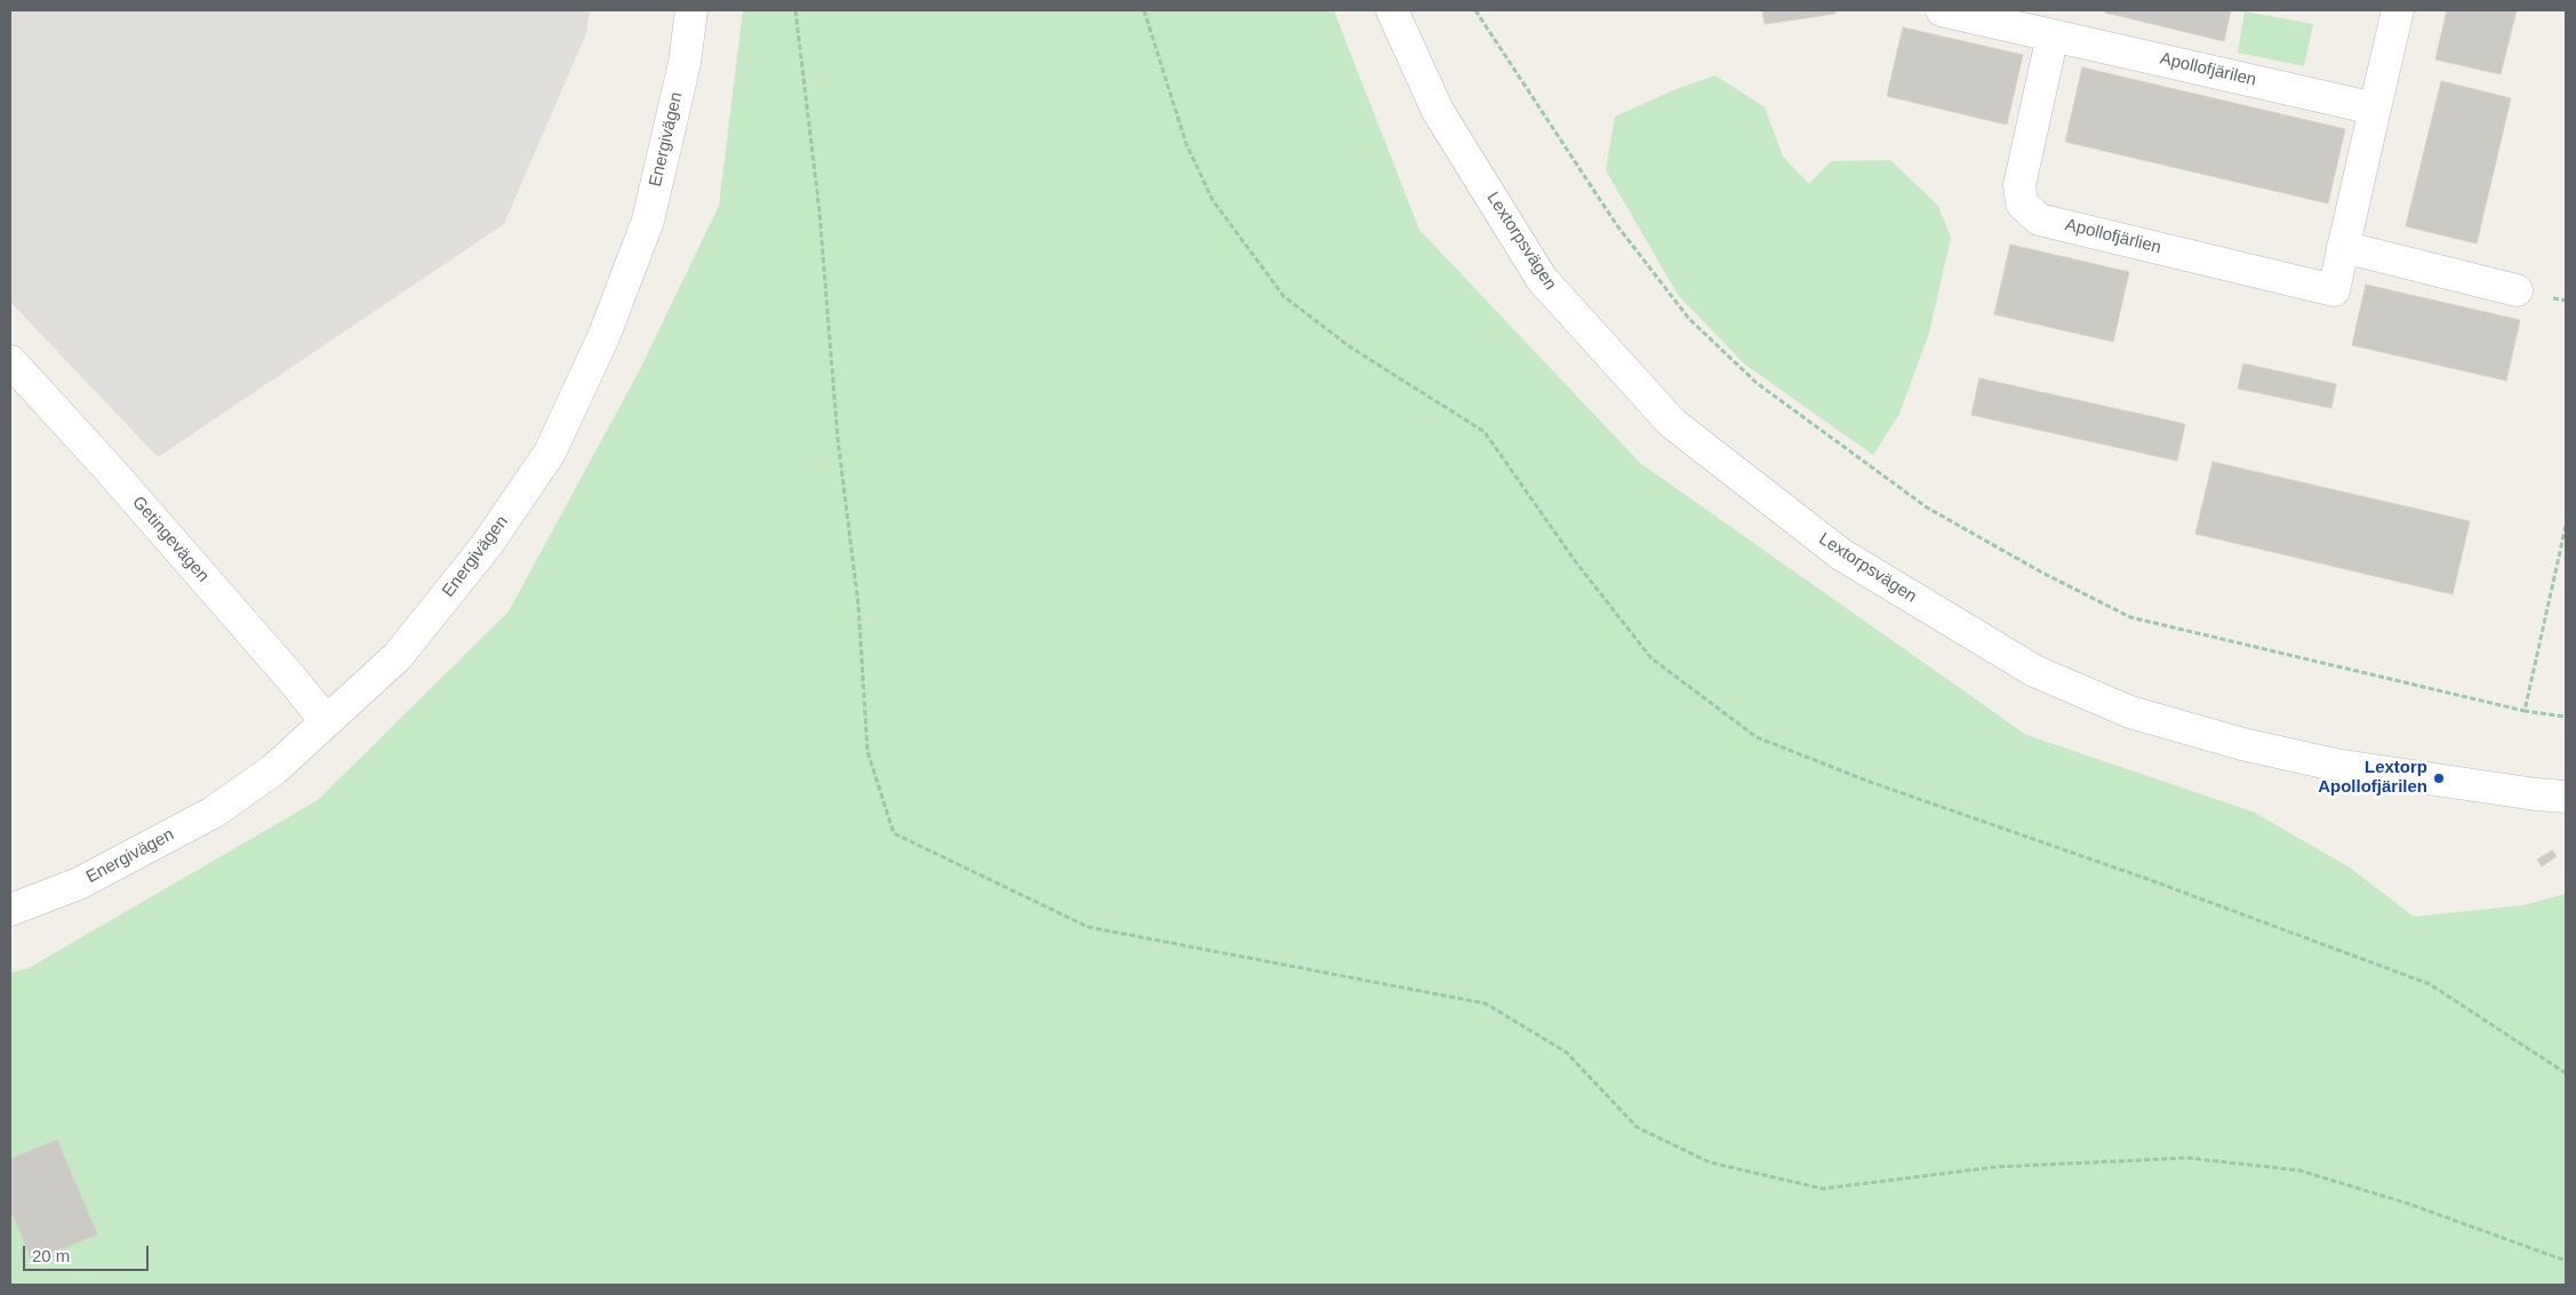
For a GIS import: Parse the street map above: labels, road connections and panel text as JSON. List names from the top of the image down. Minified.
{"streets":{"street":["Apollofjärilen","Energivägen","Apollofjärlien","Lextorpsvägen","Getingevägen"]},"crossings":[["Apollofjärilen","Apollofjärlien"],["Energivägen","Getingevägen"]],"places":["Lextorp Apollofjärilen"],"scale_bar":"20 m"}
